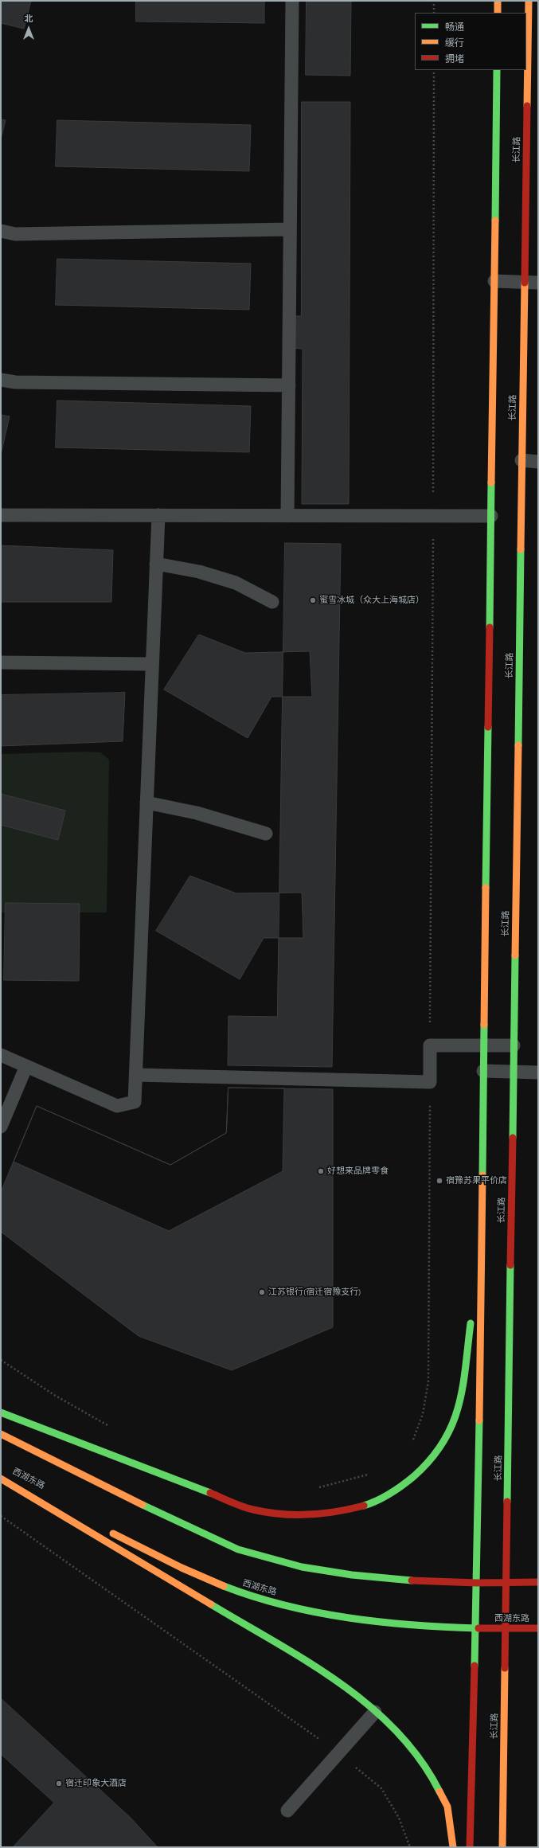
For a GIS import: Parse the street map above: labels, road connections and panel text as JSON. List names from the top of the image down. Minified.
{"streets":{"street":["长江路","西湖东路"]},"crossings":[["长江路","西湖东路"]],"places":["蜜雪冰城（众大上海城店）","好想来品牌零食","宿豫苏果平价店","江苏银行(宿迁宿豫支行)","宿迁印象大酒店"],"legend":["畅通","缓行","拥堵"],"north":"top"}
